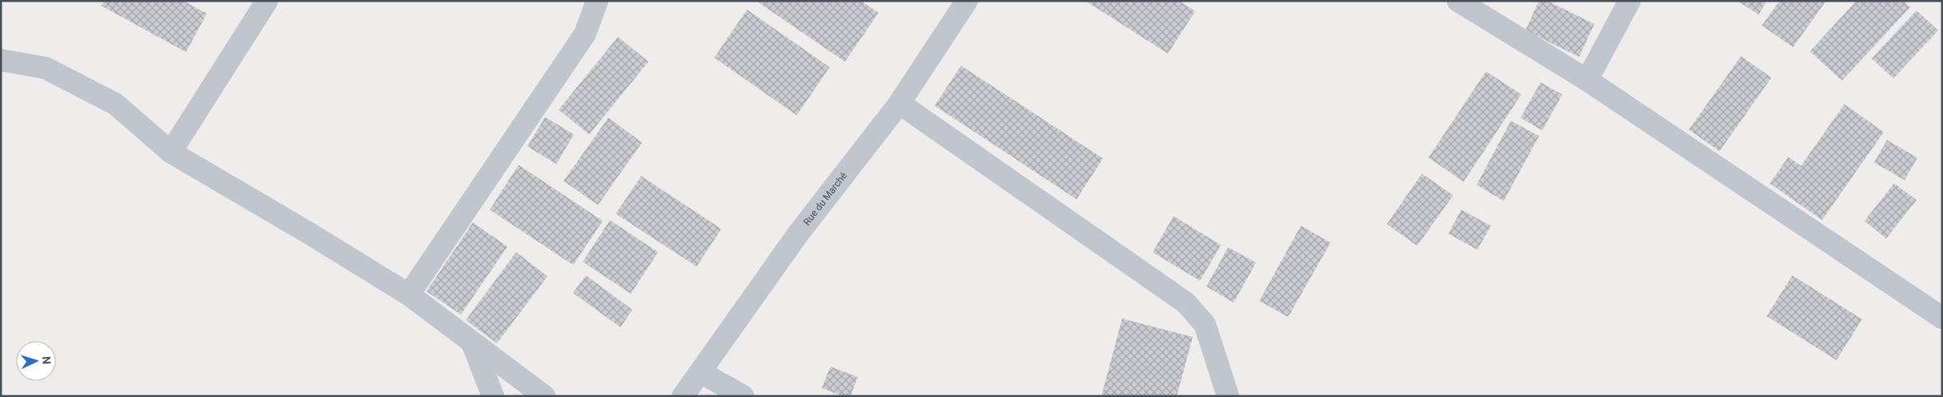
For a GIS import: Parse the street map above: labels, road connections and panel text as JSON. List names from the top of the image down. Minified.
{"streets":{"street":["Rue du Marché"]},"north":"right"}
